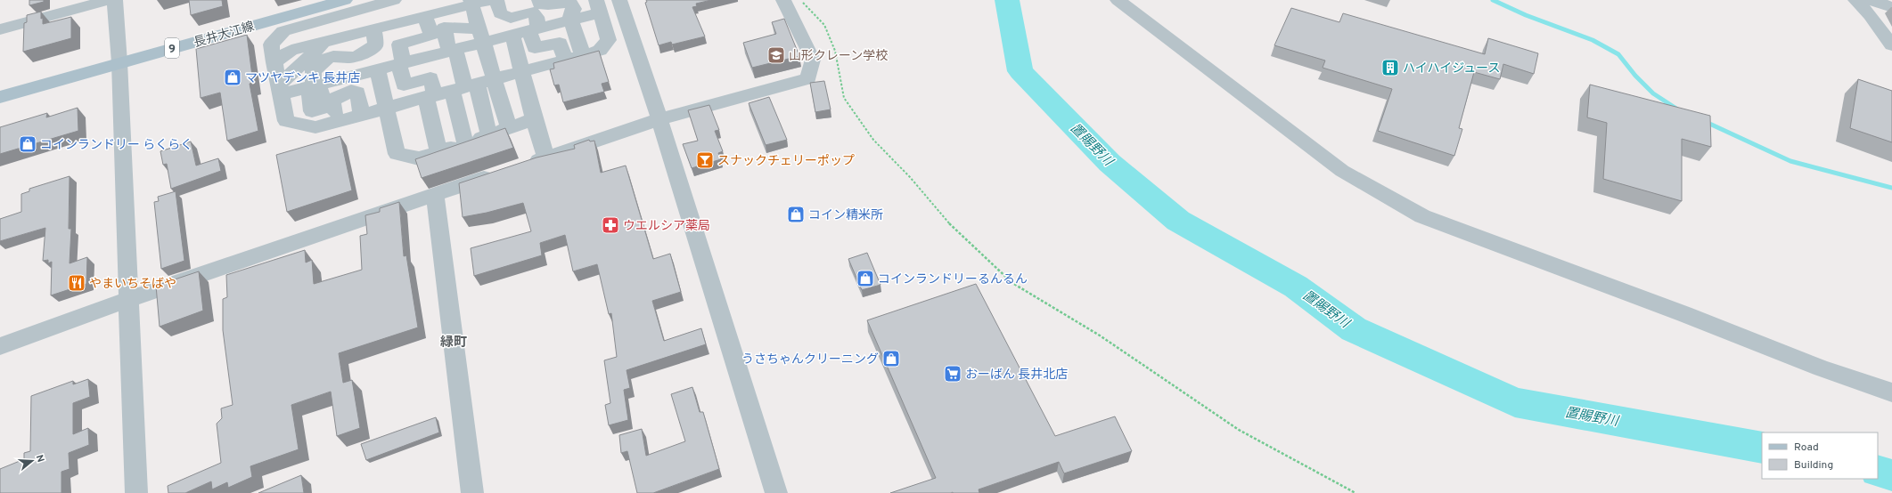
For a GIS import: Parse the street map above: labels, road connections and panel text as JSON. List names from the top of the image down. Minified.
{"streets":{"main road":["長井大江線","9"]},"districts":["緑町"],"water":["置賜野川"],"places":{"school or university":["山形クレーン学校"],"building":["ハイハイジュース"],"shop":["マツヤデンキ 長井店","コインランドリー らくらく","コイン精米所","コインランドリーるんるん","うさちゃんクリーニング"],"bar":["スナックチェリーポップ"],"pharmacy":["ウエルシア薬局"],"restaurant":["やまいちそばや"],"supermarket":["おーばん 長井北店"]},"legend":["Road","Building"],"north":"right"}
